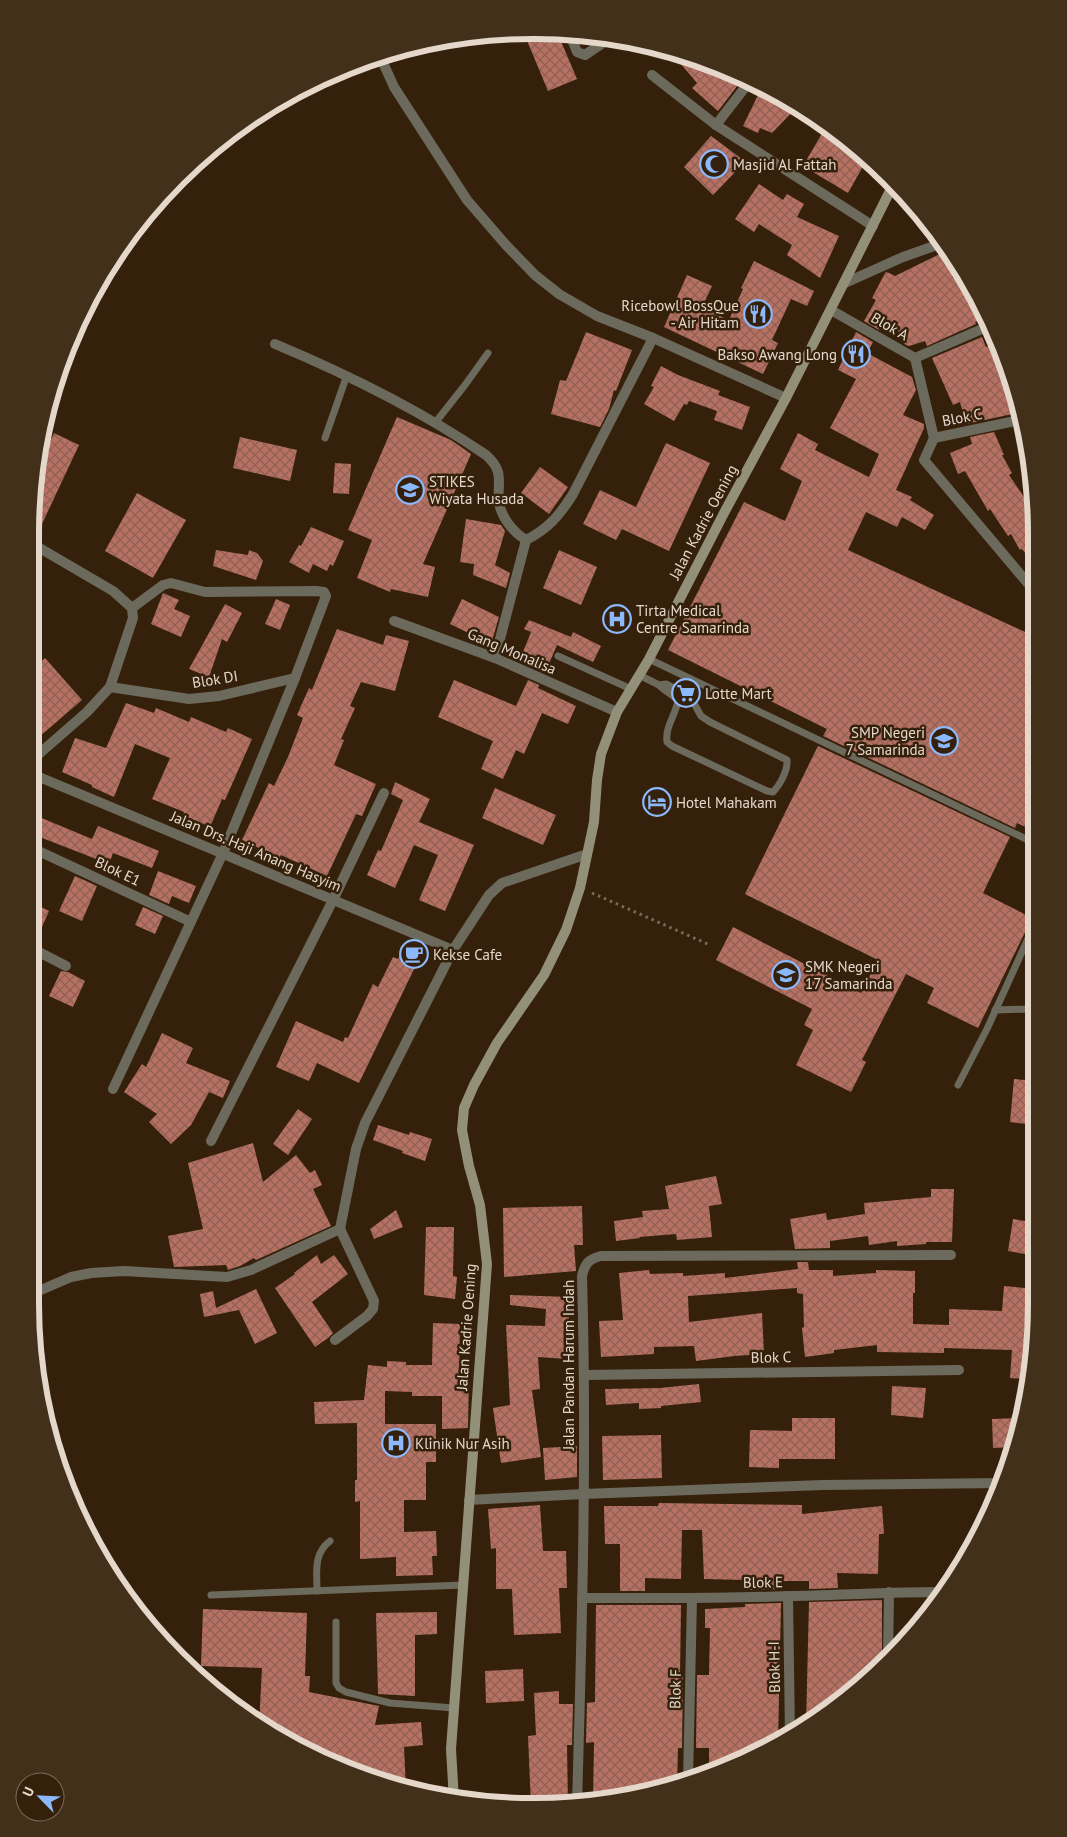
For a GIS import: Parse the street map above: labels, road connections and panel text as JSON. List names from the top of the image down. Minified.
{"streets":{"main road":["Jalan Kadrie Oening"],"street":["Blok A","Blok C","Gang Monalisa","Blok DI","Jalan Drs. Haji Anang Hasyim","Blok E1","Jalan Pandan Harum Indah","Blok E","Blok H-I","Blok F"]},"crossings":[["Blok A","Jalan Kadrie Oening"],["Blok C","Jalan Pandan Harum Indah"],["Jalan Kadrie Oening","Gang Monalisa"],["Jalan Pandan Harum Indah","Blok E"],["Blok E","Blok H-I"],["Blok E","Blok F"]],"places":{"mosque":["Masjid Al Fattah"],"restaurant":["Ricebowl BossQue - Air Hitam","Bakso Awang Long"],"school or university":["STIKES Wiyata Husada","SMP Negeri 7 Samarinda","SMK Negeri 17 Samarinda"],"hospital":["Tirta Medical Centre Samarinda","Klinik Nur Asih"],"supermarket":["Lotte Mart"],"hotel":["Hotel Mahakam"],"cafe":["Kekse Cafe"]},"north":"top left"}
